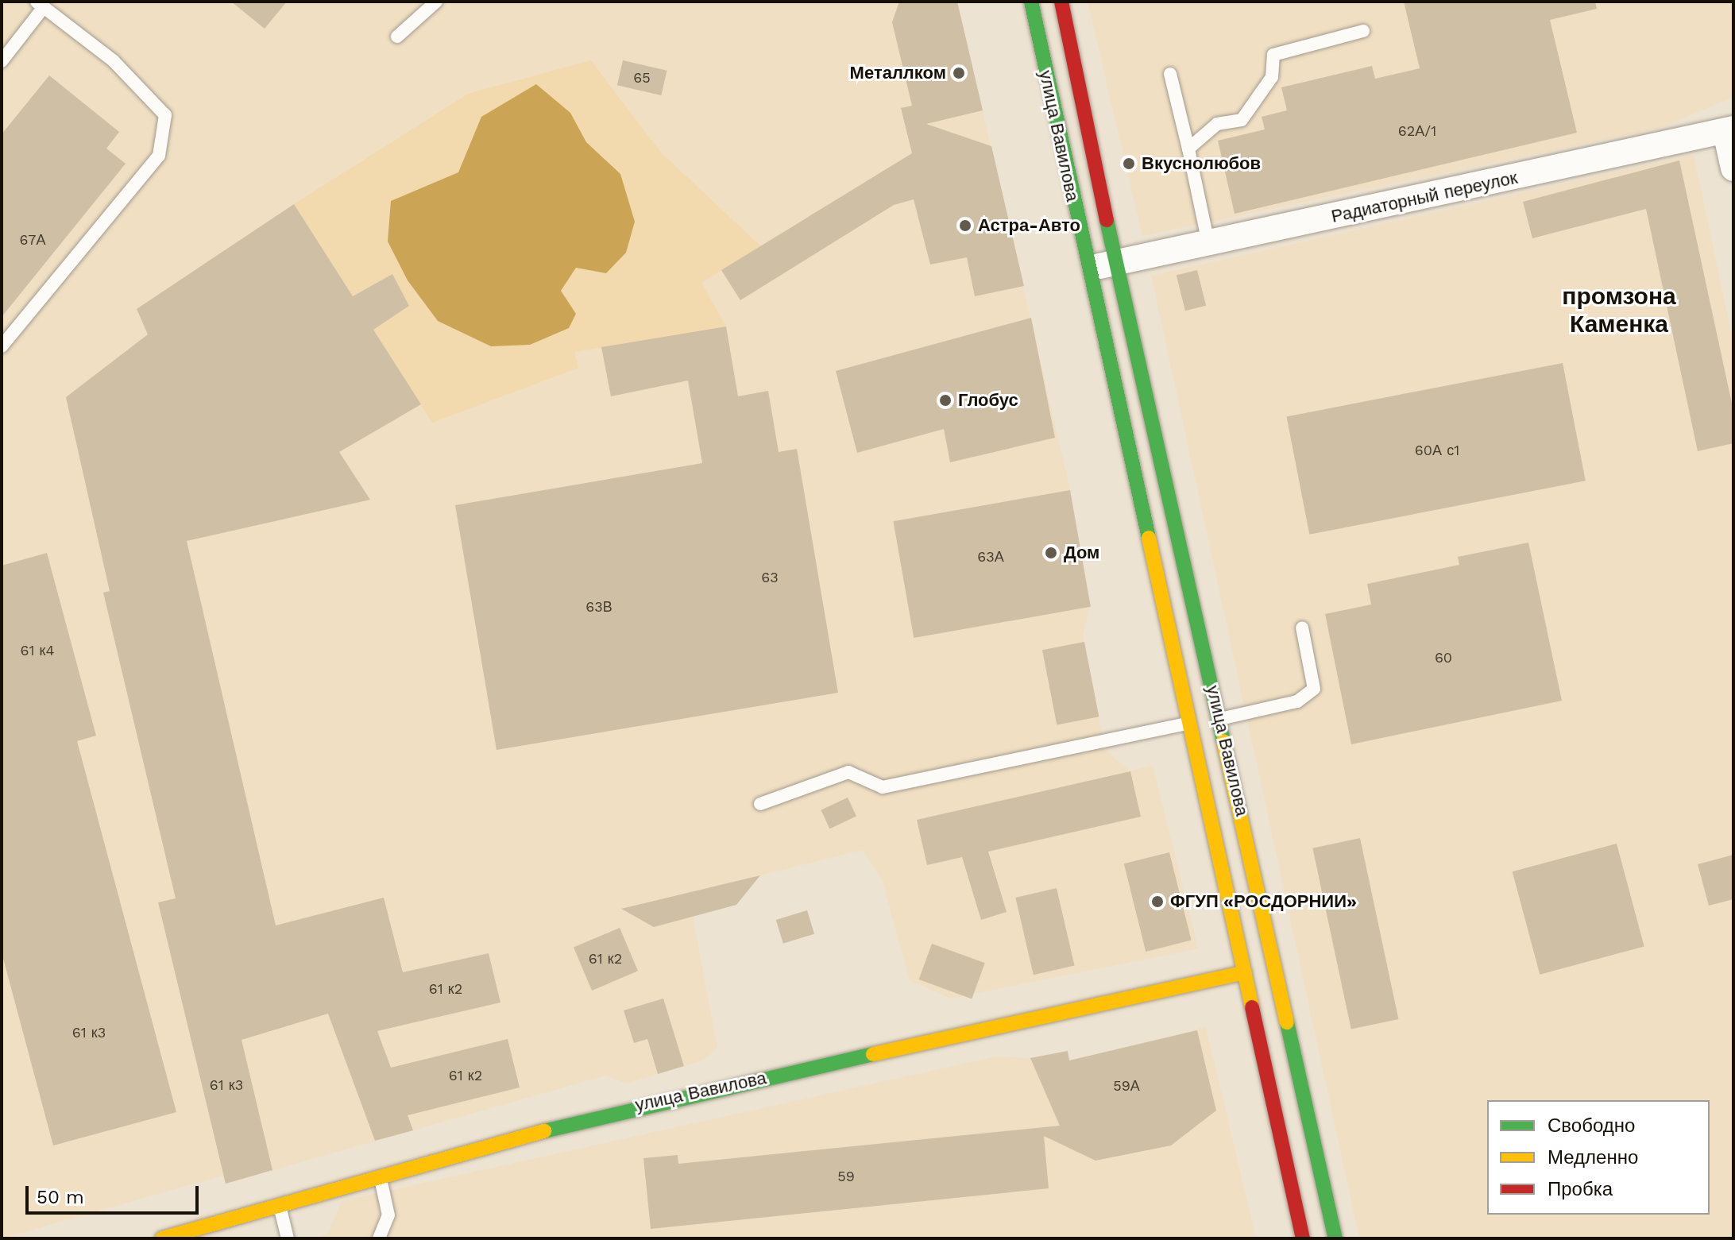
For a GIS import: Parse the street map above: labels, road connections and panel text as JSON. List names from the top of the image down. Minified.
{"streets":{"main road":["улица Вавилова"],"street":["Радиаторный переулок"]},"crossings":[["улица Вавилова","Радиаторный переулок"]],"districts":["промзона Каменка"],"places":["Металлком","Вкуснолюбов","Астра-Авто","Глобус","Дом","ФГУП «РОСДОРНИИ»"],"house_numbers":["65","62А/1","67А","60А с1","63А","63","63В","61 к4","60","61 к2","61 к2","61 к3","61 к2","61 к3","59А","59"],"legend":["Свободно","Медленно","Пробка"],"scale_bar":"50 m"}
